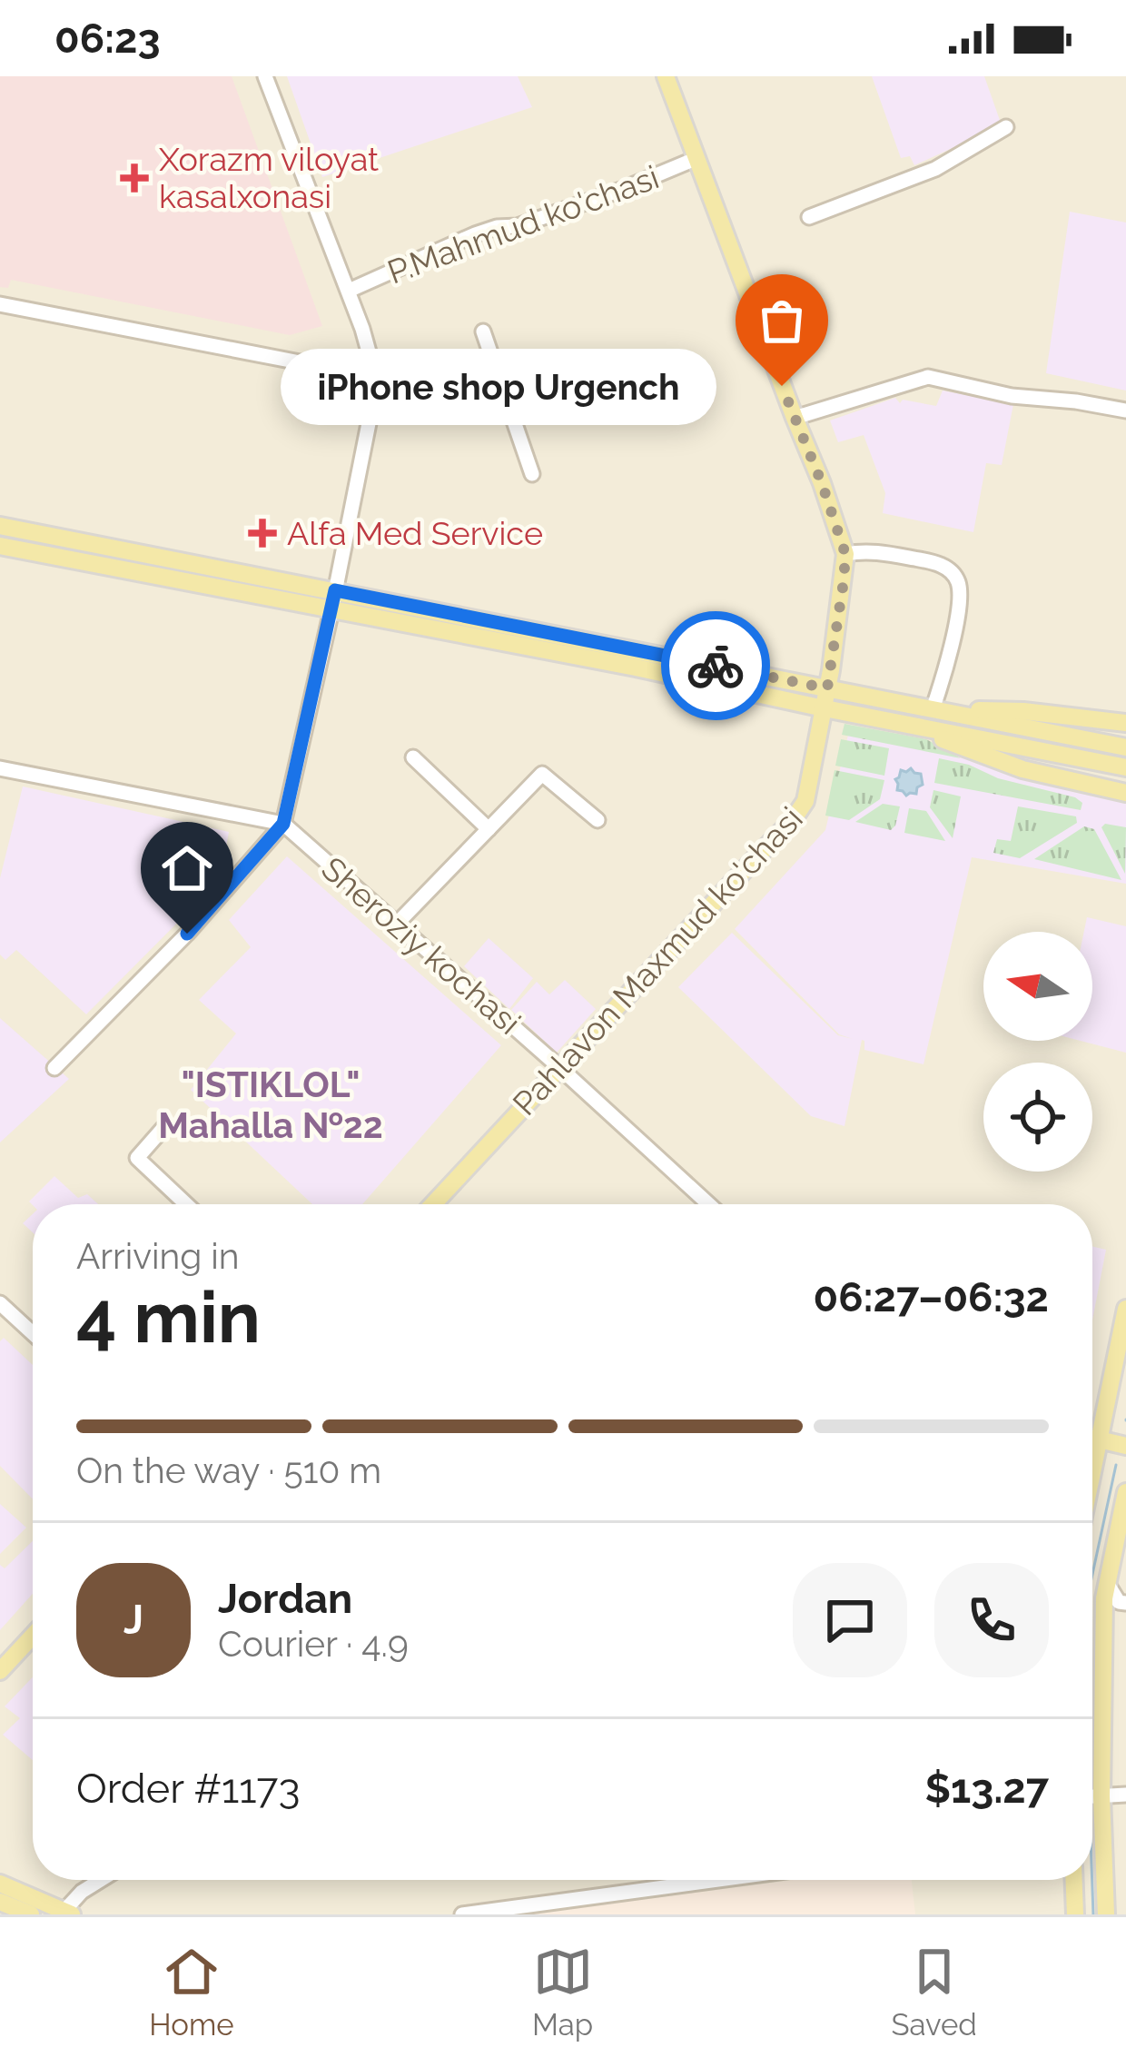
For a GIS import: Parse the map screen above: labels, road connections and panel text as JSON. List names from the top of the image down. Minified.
{"streets":{"main road":["P.Mahmud ko'chasi","Pahlavon Maxmud ko'chasi"],"street":["Sheroziy kochasi"]},"crossings":[["P.Mahmud ko'chasi","Pahlavon Maxmud ko'chasi"],["Sheroziy kochasi","Pahlavon Maxmud ko'chasi"]],"districts":["\"ISTIKLOL\" Mahalla №22"],"places":{"health":["Xorazm viloyat kasalxonasi","Alfa Med Service"],"other":["iPhone shop Urgench"]},"north":"left","page":{"status":"06:23","bubble":"iPhone shop Urgench","heading":["4 min","Arriving in","06:27–06:32"],"panel":["Jordan","Courier · 4.9","Order #1173","$13.27"],"bar":"On the way · 510 m","round":"J","tabs":["Home","Map","Saved"]}}
